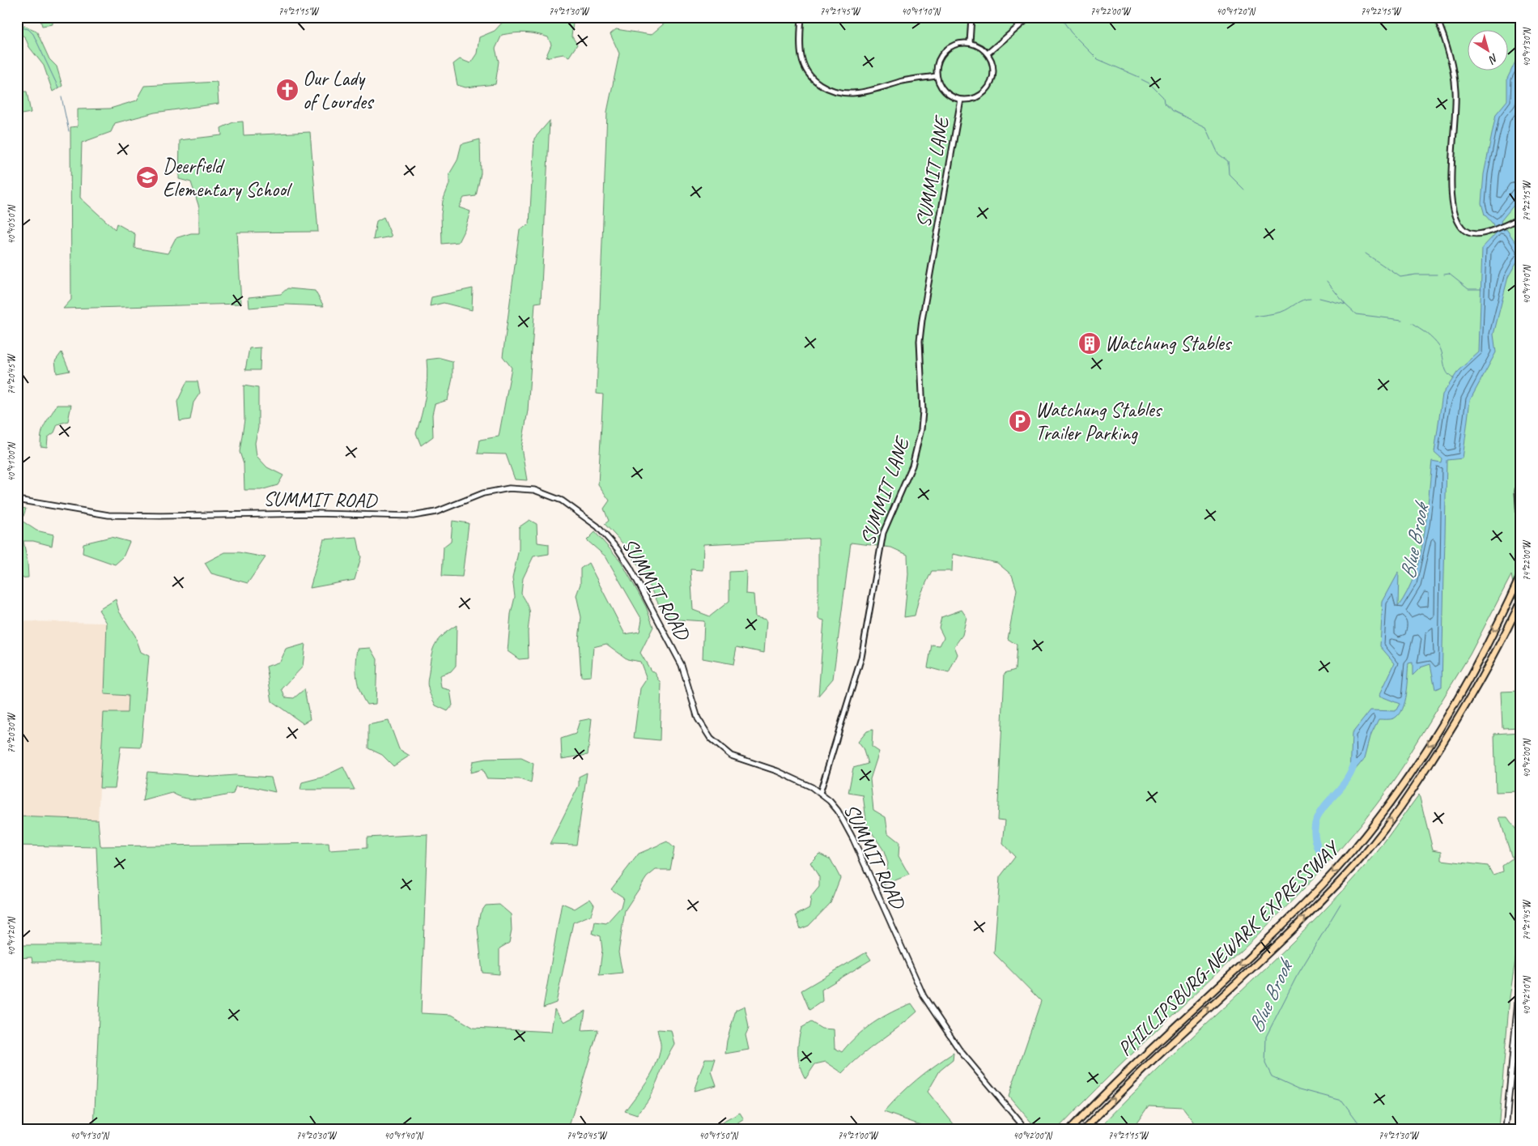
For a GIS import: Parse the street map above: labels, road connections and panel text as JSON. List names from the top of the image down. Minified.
{"streets":{"highway":["PHILLIPSBURG-NEWARK EXPRESSWAY"],"main road":["SUMMIT ROAD"],"street":["SUMMIT LANE"]},"crossings":[["SUMMIT LANE","SUMMIT ROAD"]],"water":["Blue Brook"],"places":{"church":["Our Lady of Lourdes"],"school or university":["Deerfield Elementary School"],"building":["Watchung Stables"],"parking":["Watchung Stables Trailer Parking"]},"north":"bottom right","coordinates":["74°21'15\"W","74°21'30\"W","74°21'45\"W","40°41'10\"N","74°22'00\"W","40°41'20\"N","74°22'15\"W","40°41'30\"N","40°40'50\"N","40°41'40\"N","74°20'45\"W","40°41'00\"N","74°20'30\"W","40°42'00\"N","40°42'10\"N","40°41'50\"N","74°21'00\"W"]}
